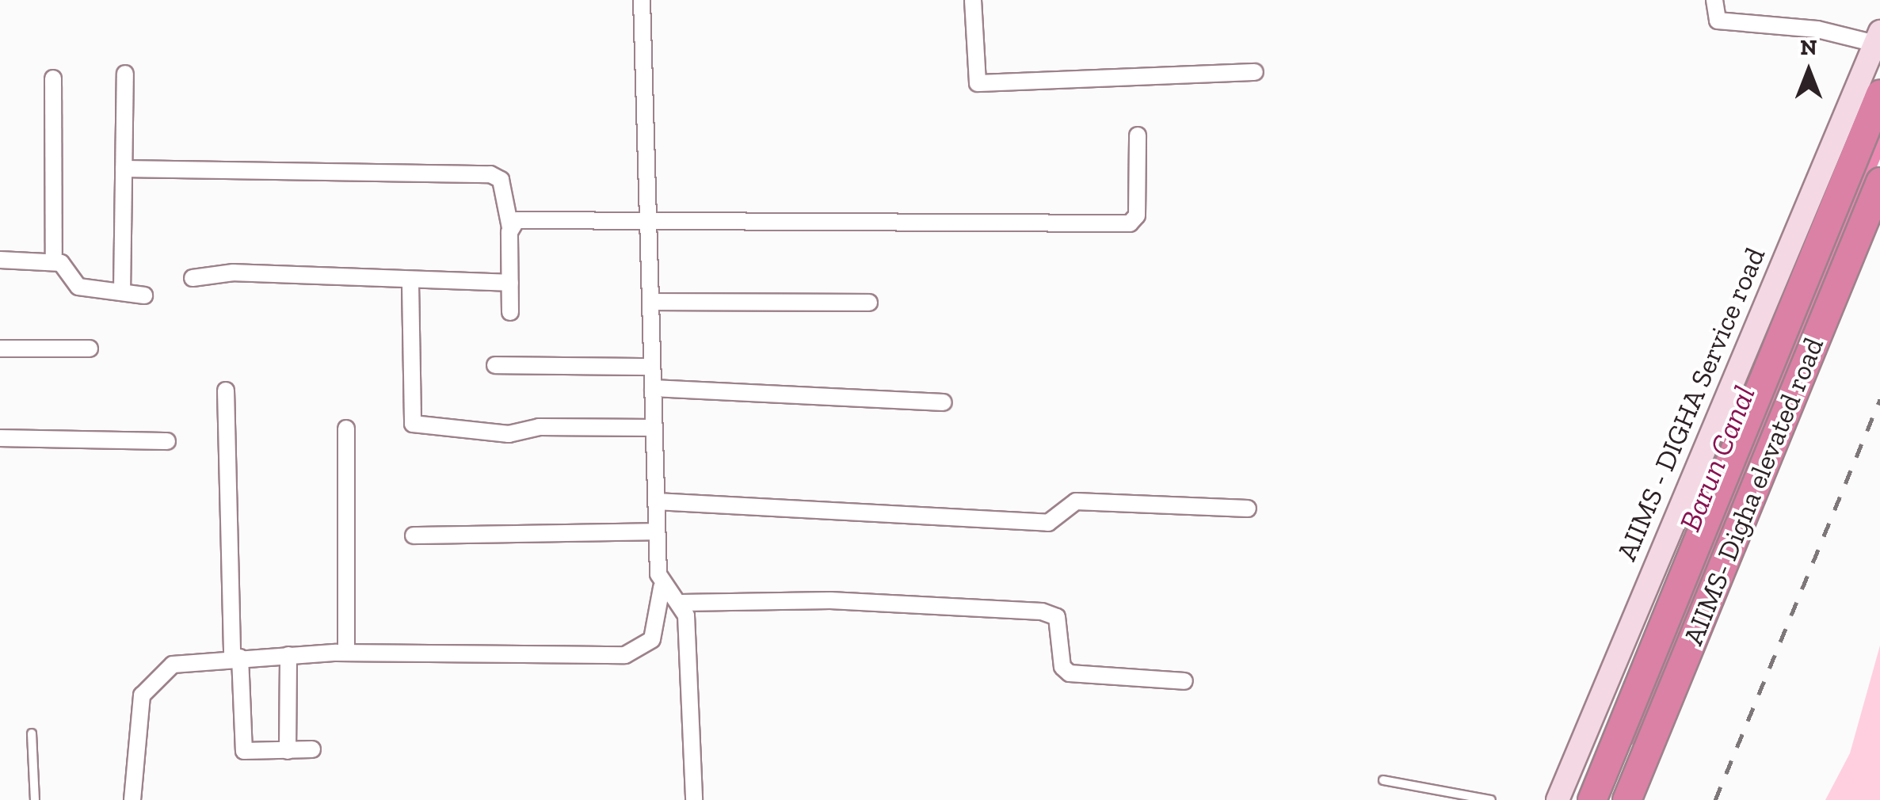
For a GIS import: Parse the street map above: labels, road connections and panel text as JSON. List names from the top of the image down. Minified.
{"streets":{"highway":["AIIMS- Digha elevated road"],"main road":["AIIMS - DIGHA Service road"]},"water":["Barun Canal"],"north":"top"}
